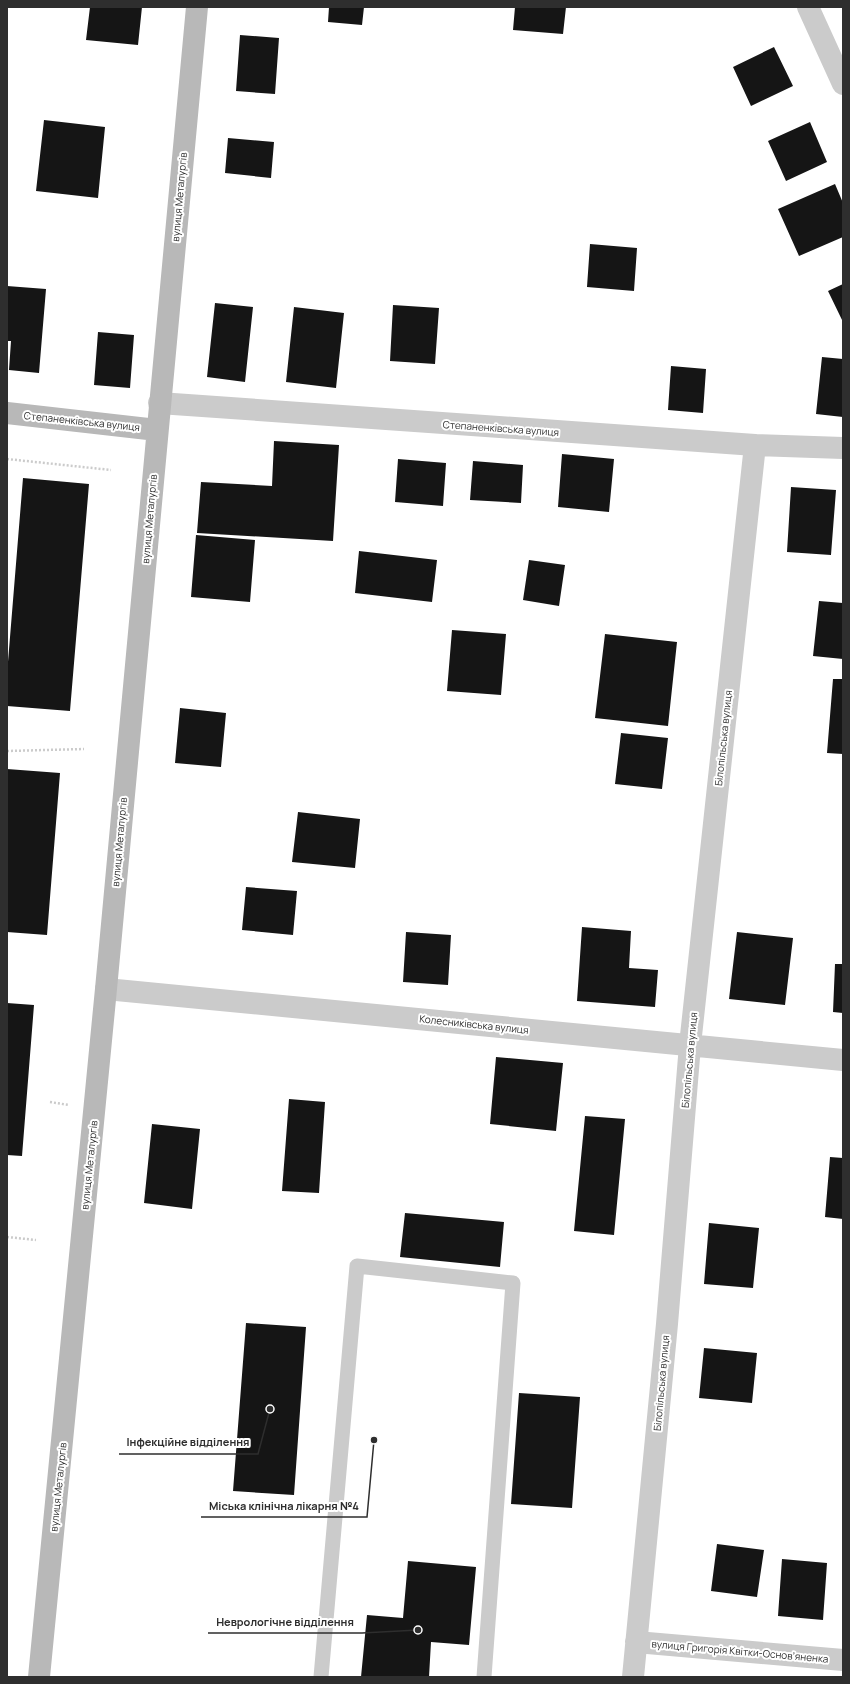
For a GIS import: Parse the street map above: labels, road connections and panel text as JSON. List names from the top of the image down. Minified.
{"streets":{"main road":["вулиця Металургів","Степаненківська вулиця"],"street":["Білопільська вулиця","Колесниківська вулиця","вулиця Григорія Квітки-Основʼяненка"]},"crossings":[["вулиця Металургів","Степаненківська вулиця"],["вулиця Металургів","Колесниківська вулиця"],["Степаненківська вулиця","Білопільська вулиця"],["Білопільська вулиця","Колесниківська вулиця"],["Білопільська вулиця","вулиця Григорія Квітки-Основʼяненка"]],"places":["Інфекційне відділення","Міська клінічна лікарня №4","Неврологічне відділення"]}
